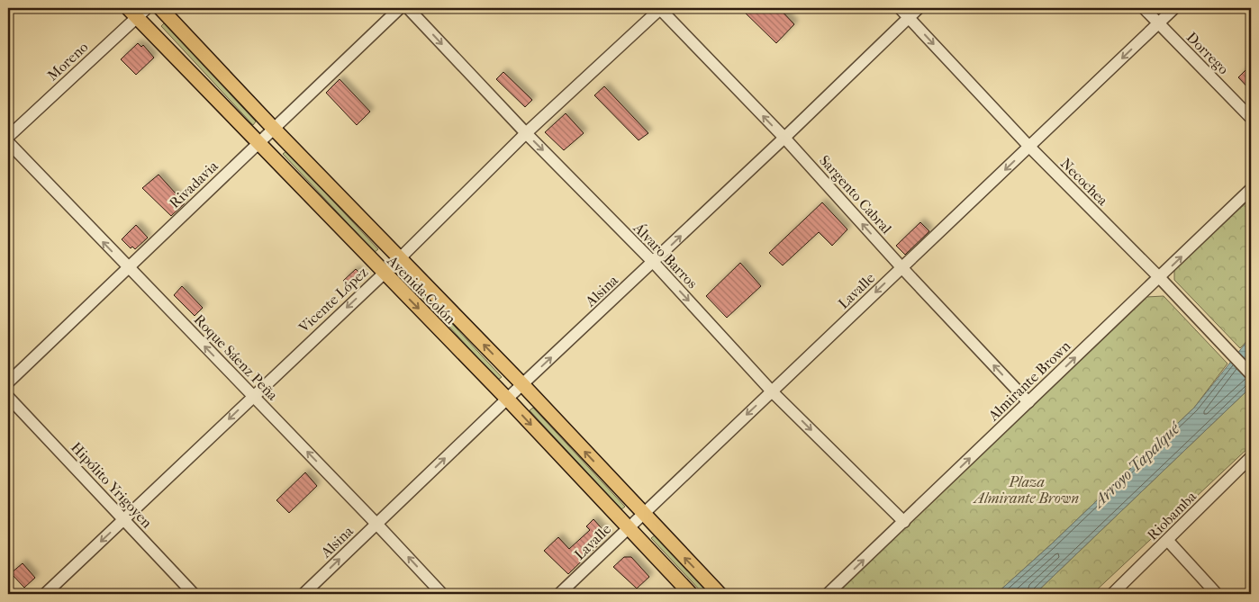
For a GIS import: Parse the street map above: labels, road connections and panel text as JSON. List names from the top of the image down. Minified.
{"streets":{"main road":["Avenida Colón"],"street":["Dorrego","Moreno","Necochea","Rivadavia","Sargento Cabral","Álvaro Barros","Alsina","Lavalle","Vicente López","Roque Sáenz Peña","Almirante Brown","Hipólito Yrigoyen","Riobamba"]},"crossings":[["Dorrego","Lavalle"],["Moreno","Avenida Colón"],["Necochea","Alsina"],["Necochea","Lavalle"],["Necochea","Almirante Brown"],["Rivadavia","Avenida Colón"],["Rivadavia","Roque Sáenz Peña"],["Sargento Cabral","Alsina"],["Sargento Cabral","Lavalle"],["Sargento Cabral","Vicente López"],["Sargento Cabral","Almirante Brown"],["Álvaro Barros","Alsina"],["Álvaro Barros","Lavalle"],["Álvaro Barros","Vicente López"],["Álvaro Barros","Almirante Brown"],["Avenida Colón","Alsina"],["Avenida Colón","Lavalle"],["Avenida Colón","Vicente López"],["Alsina","Roque Sáenz Peña"],["Vicente López","Roque Sáenz Peña"],["Vicente López","Hipólito Yrigoyen"]],"one_way":["Necochea","Sargento Cabral","Álvaro Barros","Alsina","Lavalle","Vicente López","Roque Sáenz Peña","Almirante Brown"],"water":["Arroyo Tapalqué"],"parks":["Plaza Almirante Brown"]}
